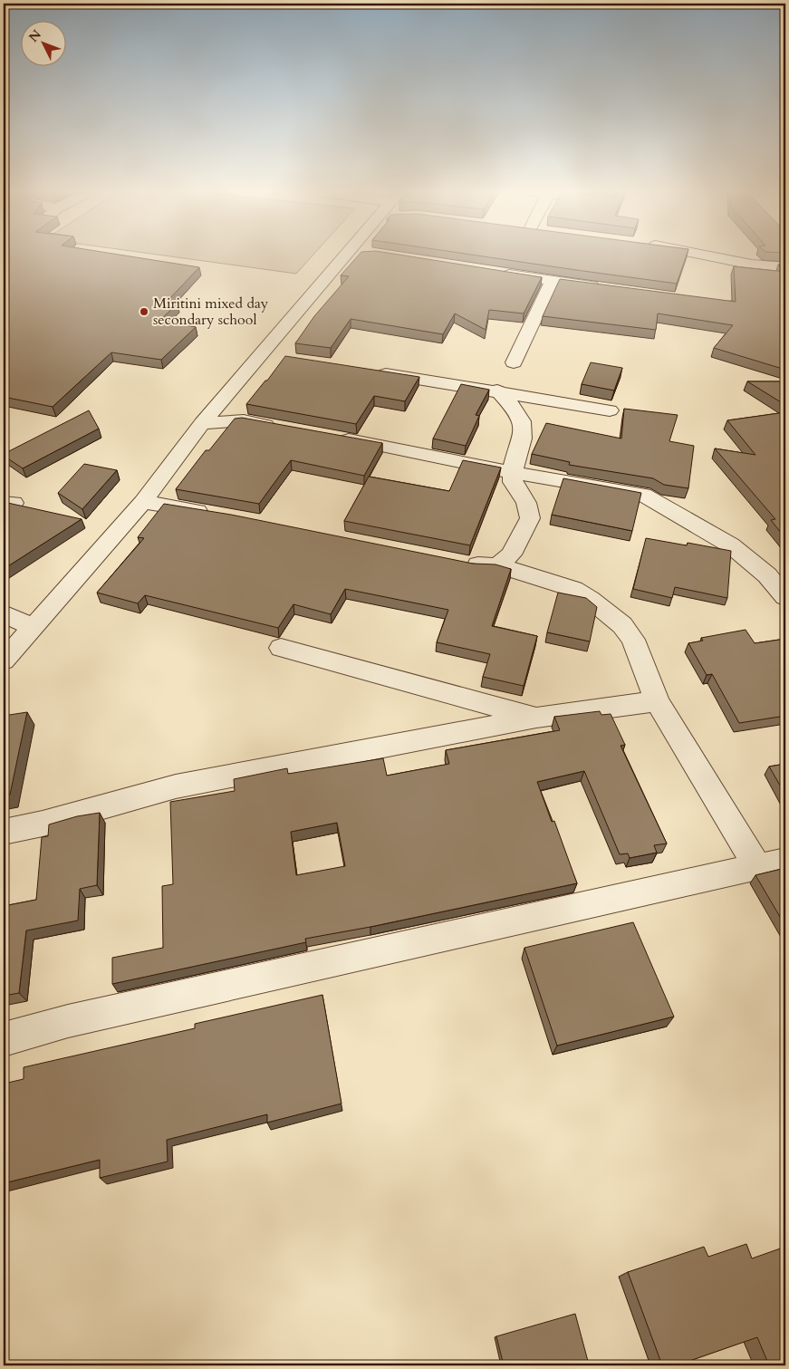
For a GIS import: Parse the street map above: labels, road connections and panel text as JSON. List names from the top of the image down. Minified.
{"places":["Miritini mixed day secondary school"],"north":"top left"}
